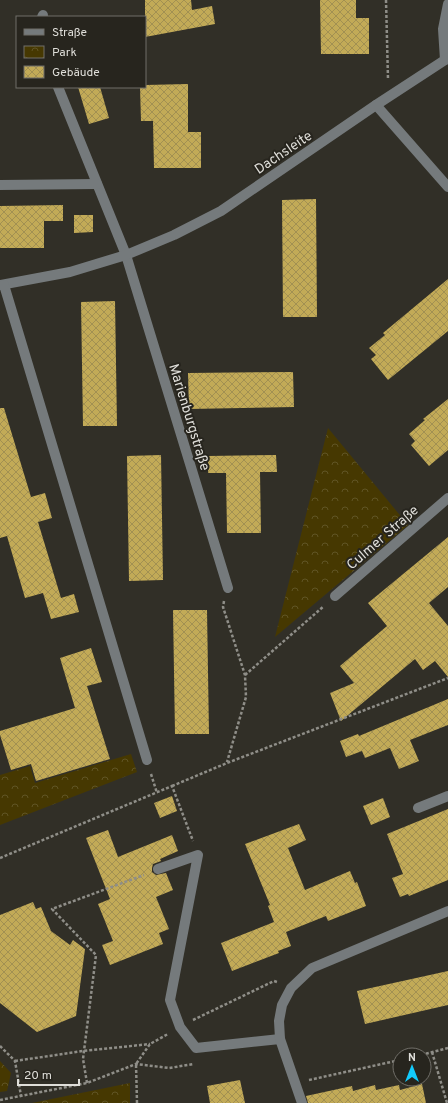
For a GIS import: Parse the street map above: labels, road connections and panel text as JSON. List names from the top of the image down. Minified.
{"streets":{"street":["Dachsleite","Marienburgstraße","Culmer Straße"]},"crossings":[["Dachsleite","Marienburgstraße"]],"legend":["Straße","Park","Gebäude"],"scale_bar":"20 m","north":"top"}
